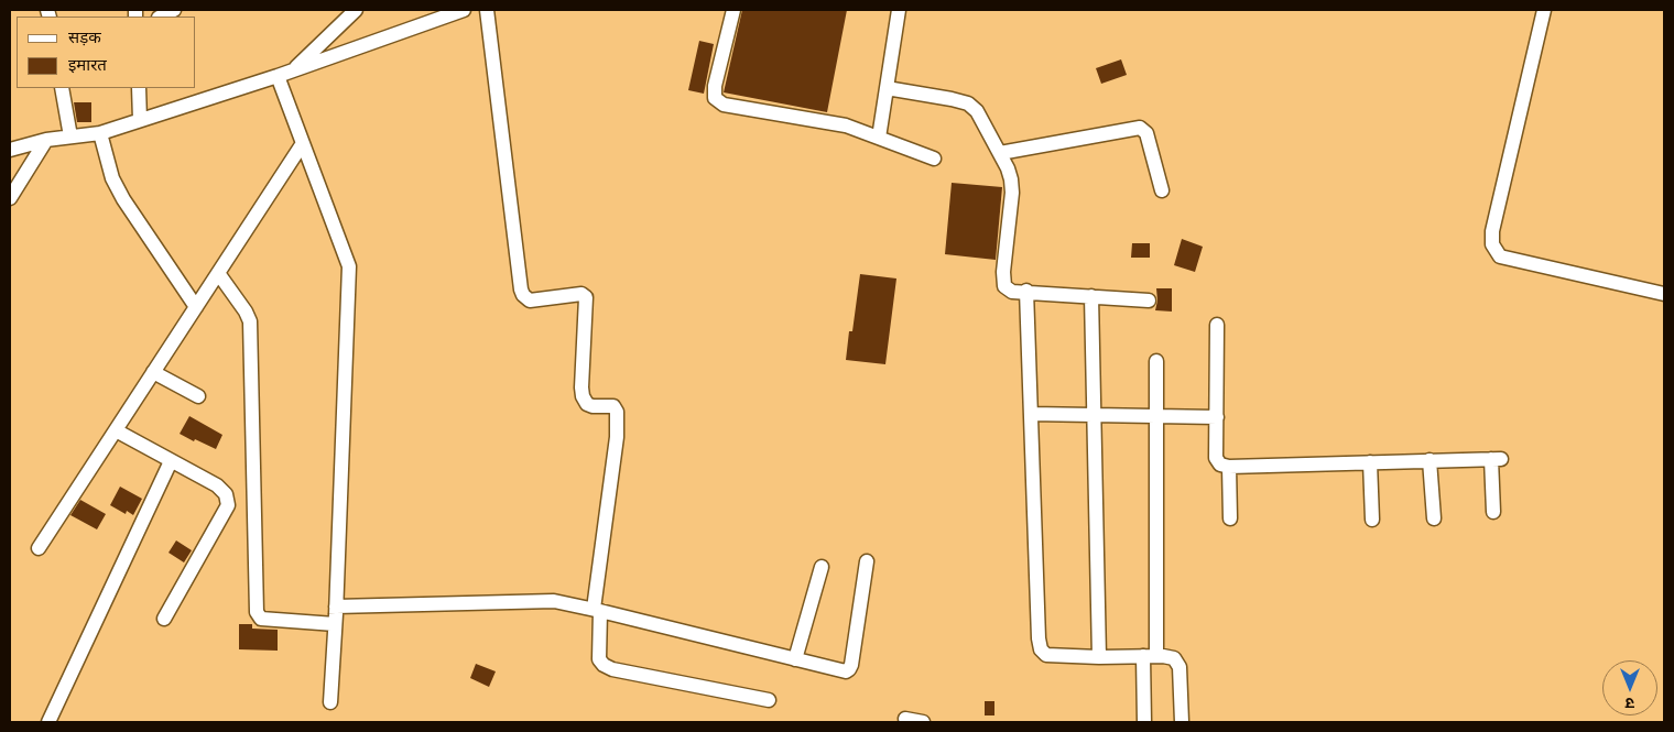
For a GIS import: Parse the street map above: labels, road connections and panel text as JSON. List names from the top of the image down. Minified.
{"legend":["सड़क","इमारत"],"north":"bottom"}
